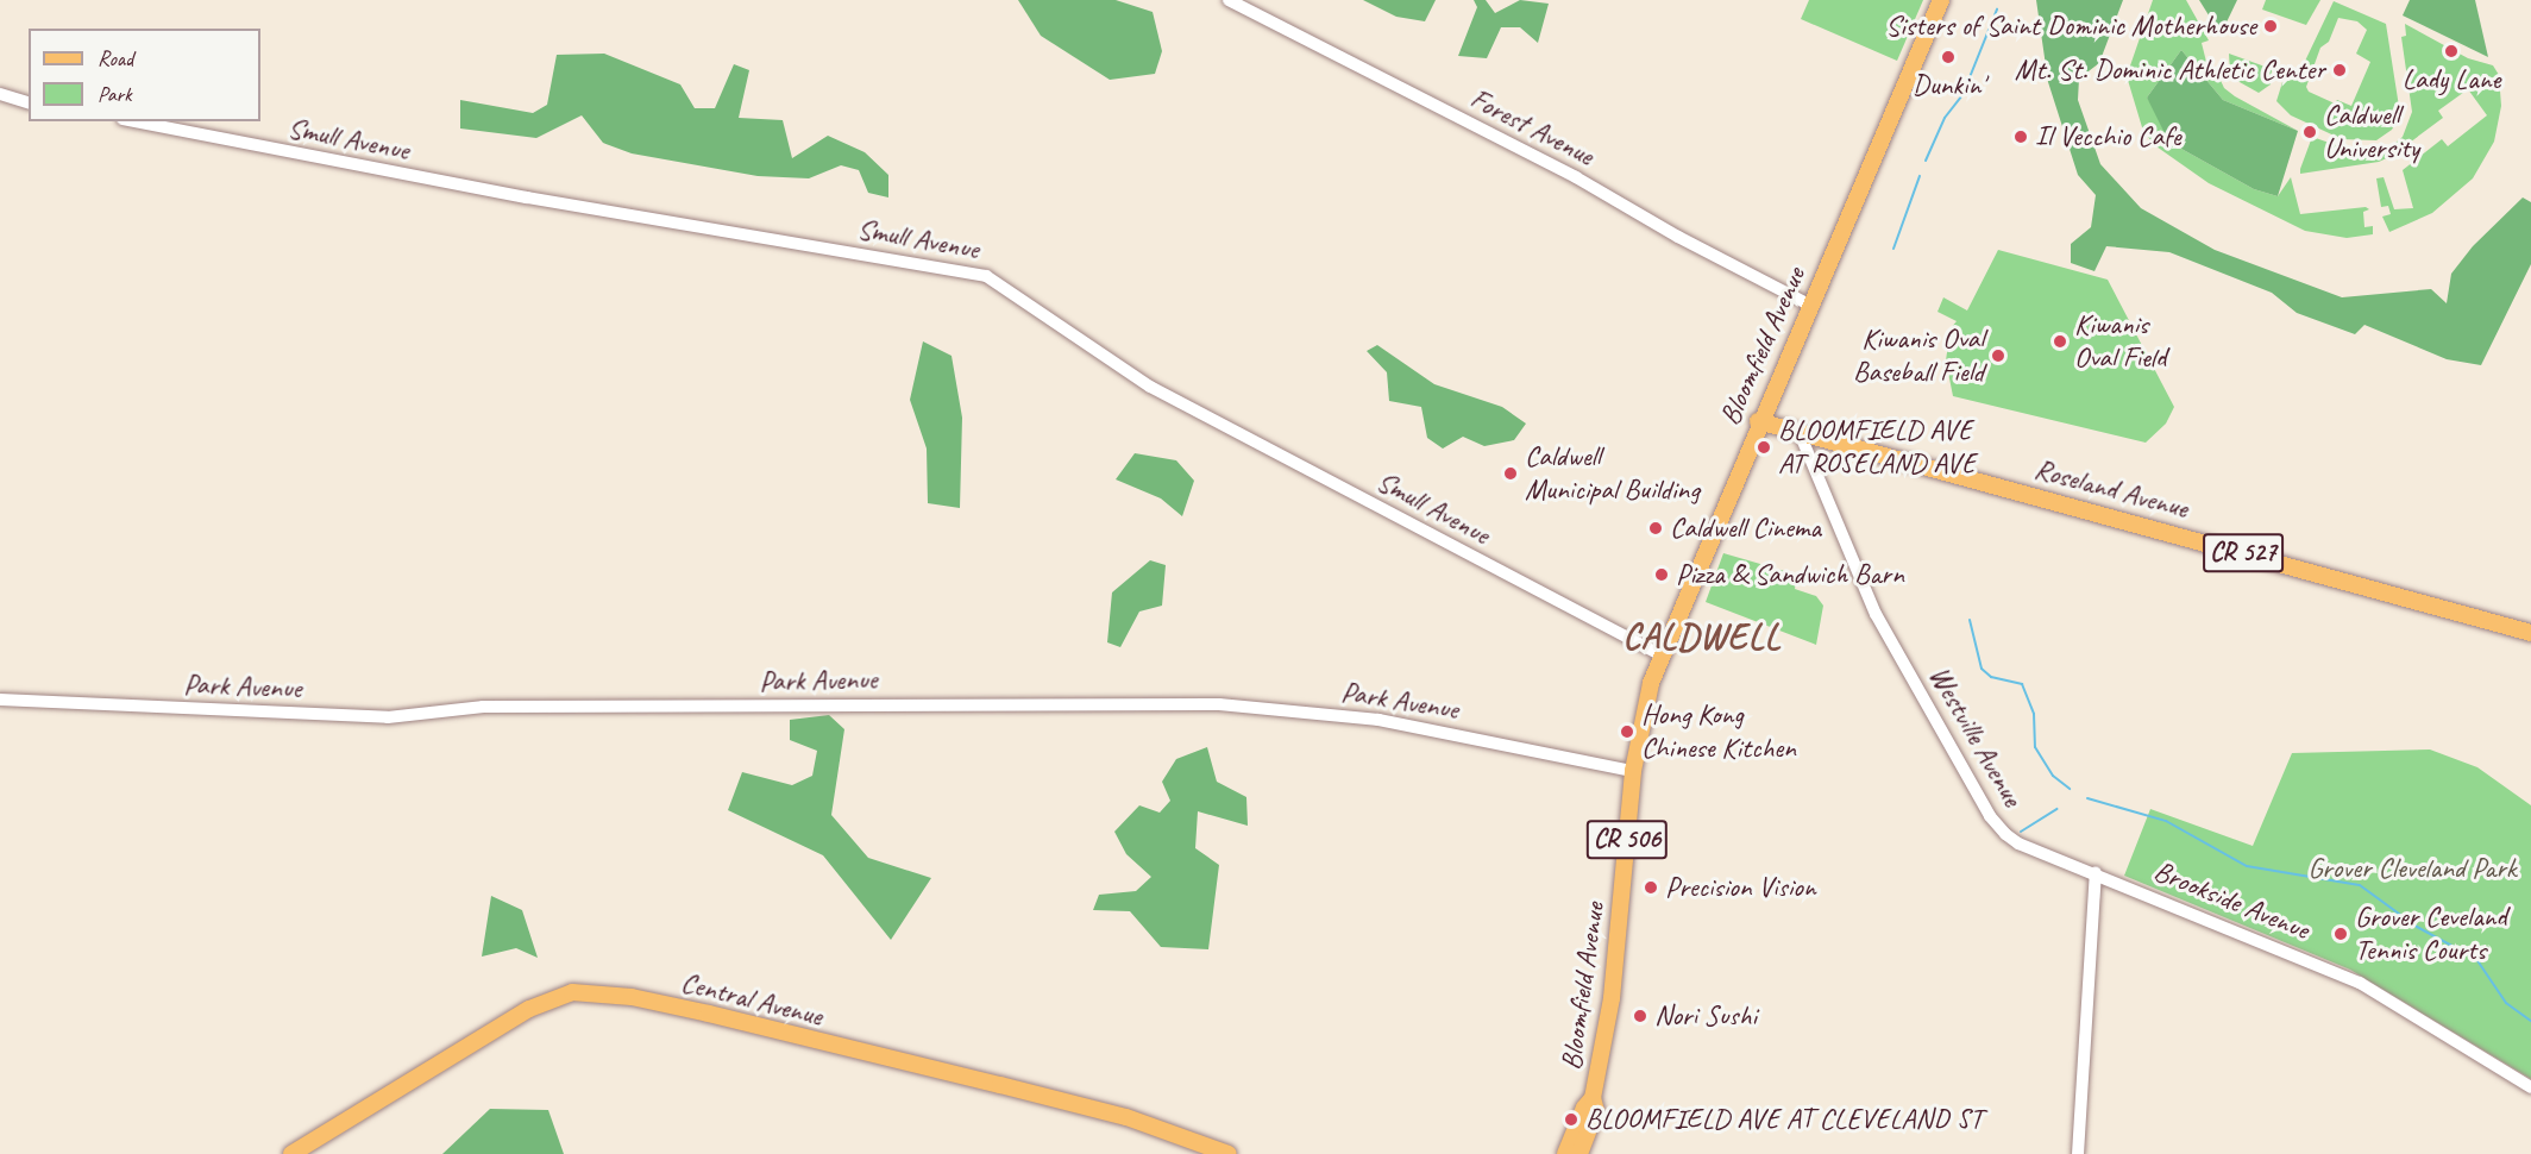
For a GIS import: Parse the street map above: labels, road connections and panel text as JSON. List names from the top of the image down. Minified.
{"streets":{"main road":["Bloomfield Avenue","Roseland Avenue","CR 527","CR 506","Central Avenue"],"street":["Forest Avenue","Smull Avenue","Park Avenue","Westville Avenue","Brookside Avenue"]},"crossings":[["Forest Avenue","Bloomfield Avenue"],["Smull Avenue","Bloomfield Avenue"],["Bloomfield Avenue","Roseland Avenue"],["Bloomfield Avenue","Park Avenue"],["Roseland Avenue","Westville Avenue"],["Westville Avenue","Brookside Avenue"]],"districts":["CALDWELL"],"parks":["Grover Cleveland Park"],"places":["Sisters of Saint Dominic Motherhouse","Lady Lane","Dunkin'","Mt. St. Dominic Athletic Center","Caldwell University","Il Vecchio Cafe","Kiwanis Oval Field","Kiwanis Oval Baseball Field","BLOOMFIELD AVE AT ROSELAND AVE","Caldwell Municipal Building","Caldwell Cinema","Pizza & Sandwich Barn","Hong Kong Chinese Kitchen","Precision Vision","Grover Ceveland Tennis Courts","Nori Sushi","BLOOMFIELD AVE AT CLEVELAND ST"],"legend":["Road","Park"]}
